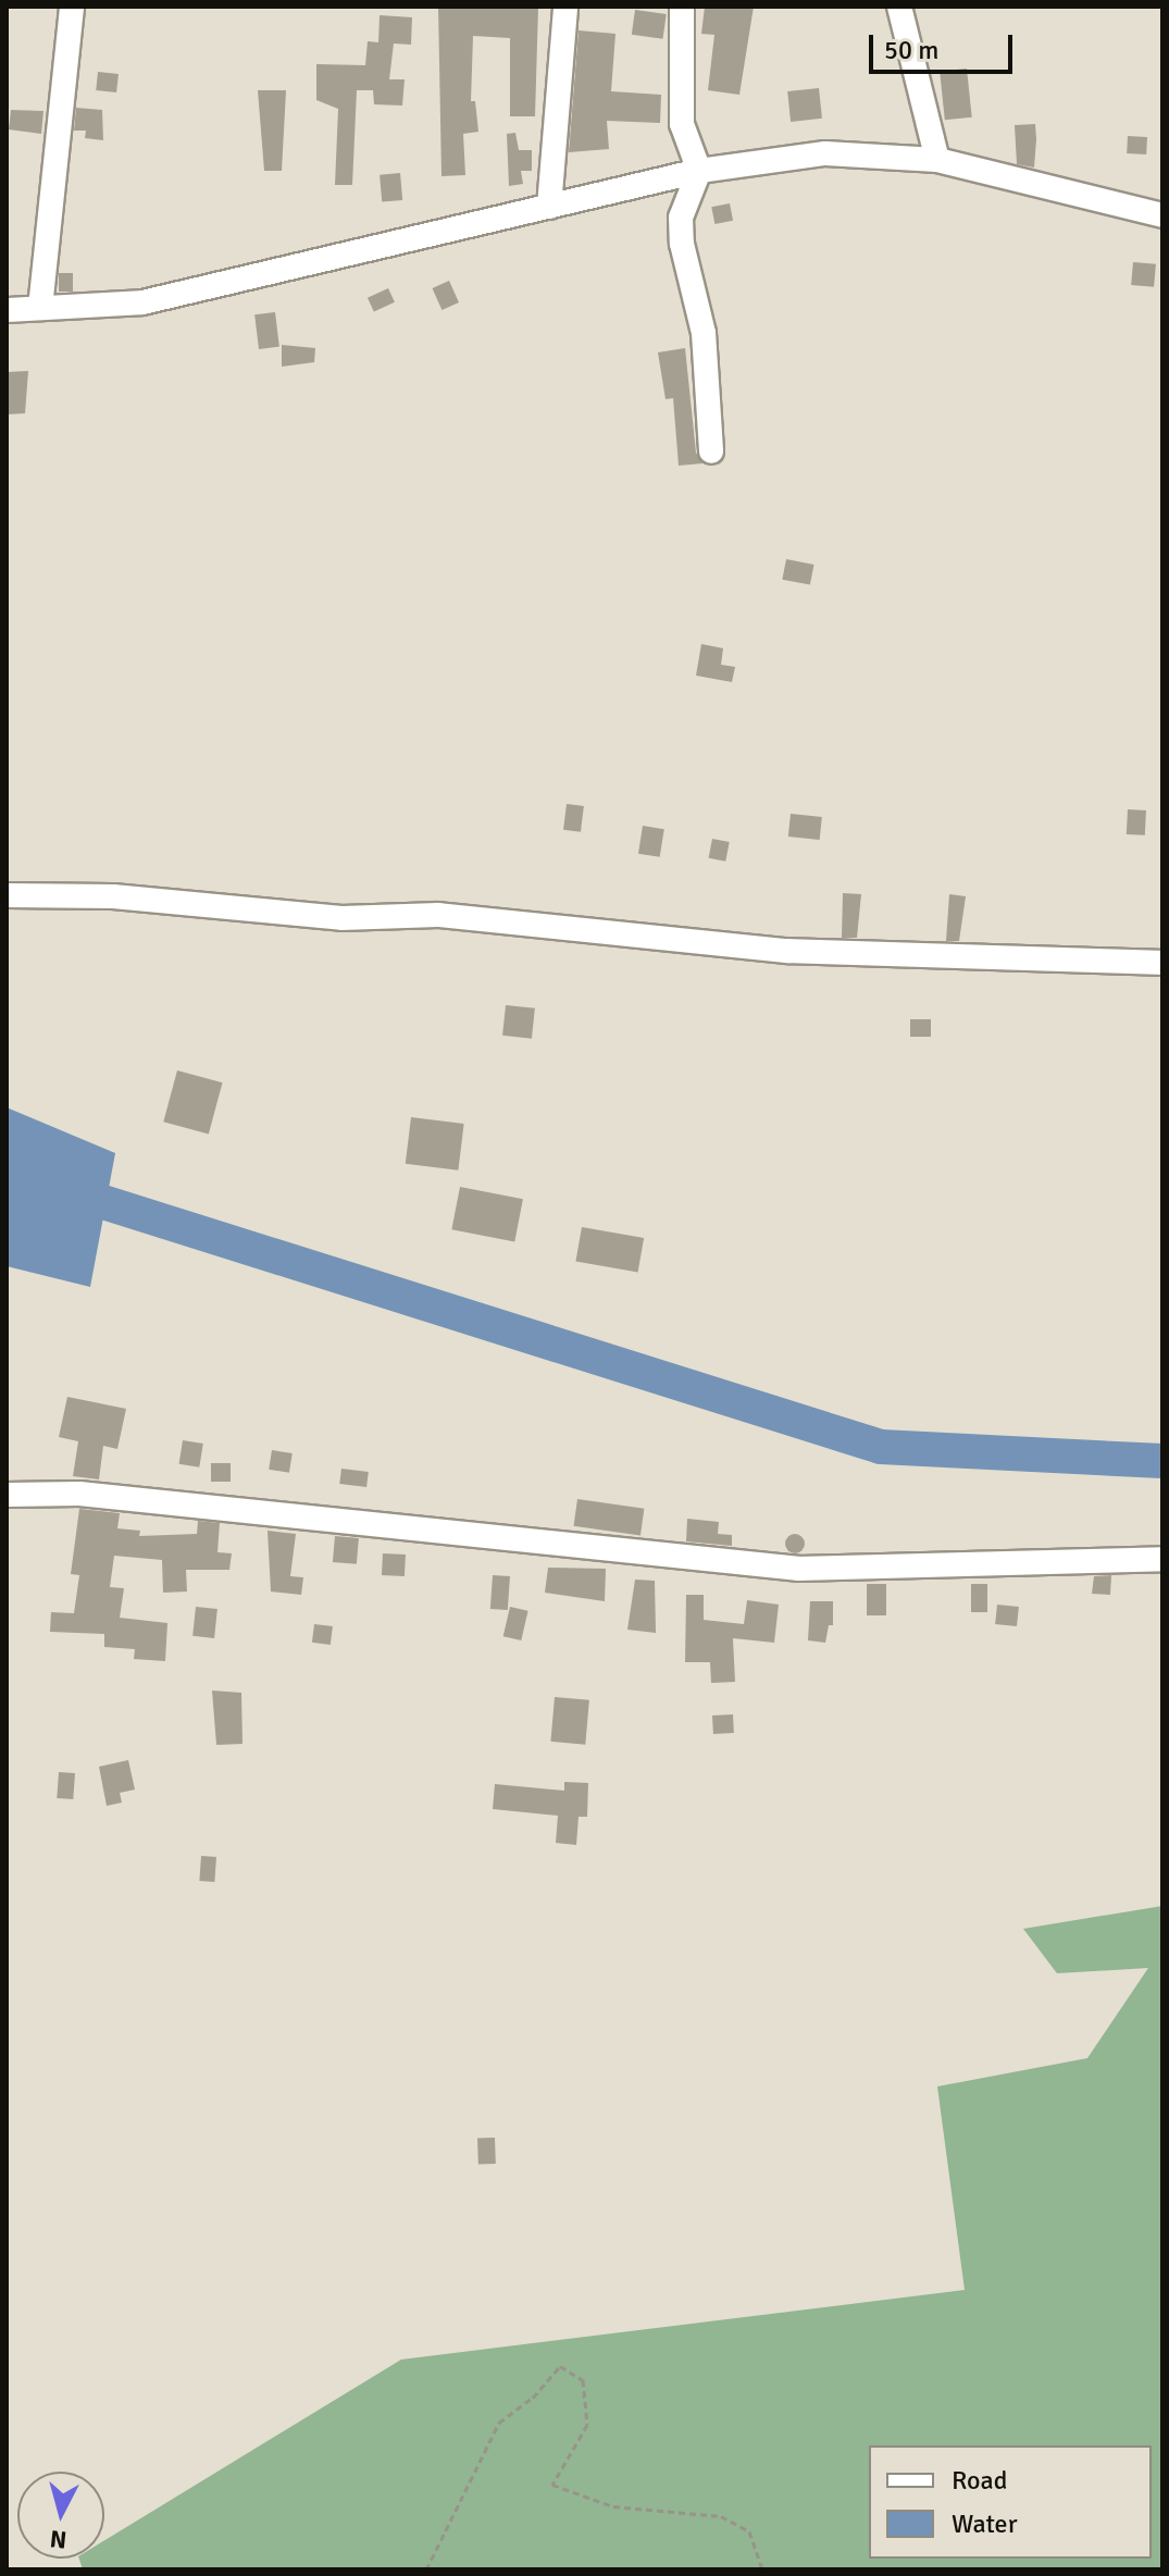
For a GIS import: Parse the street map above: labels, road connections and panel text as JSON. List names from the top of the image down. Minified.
{"legend":["Road","Water"],"scale_bar":"50 m","north":"bottom"}
